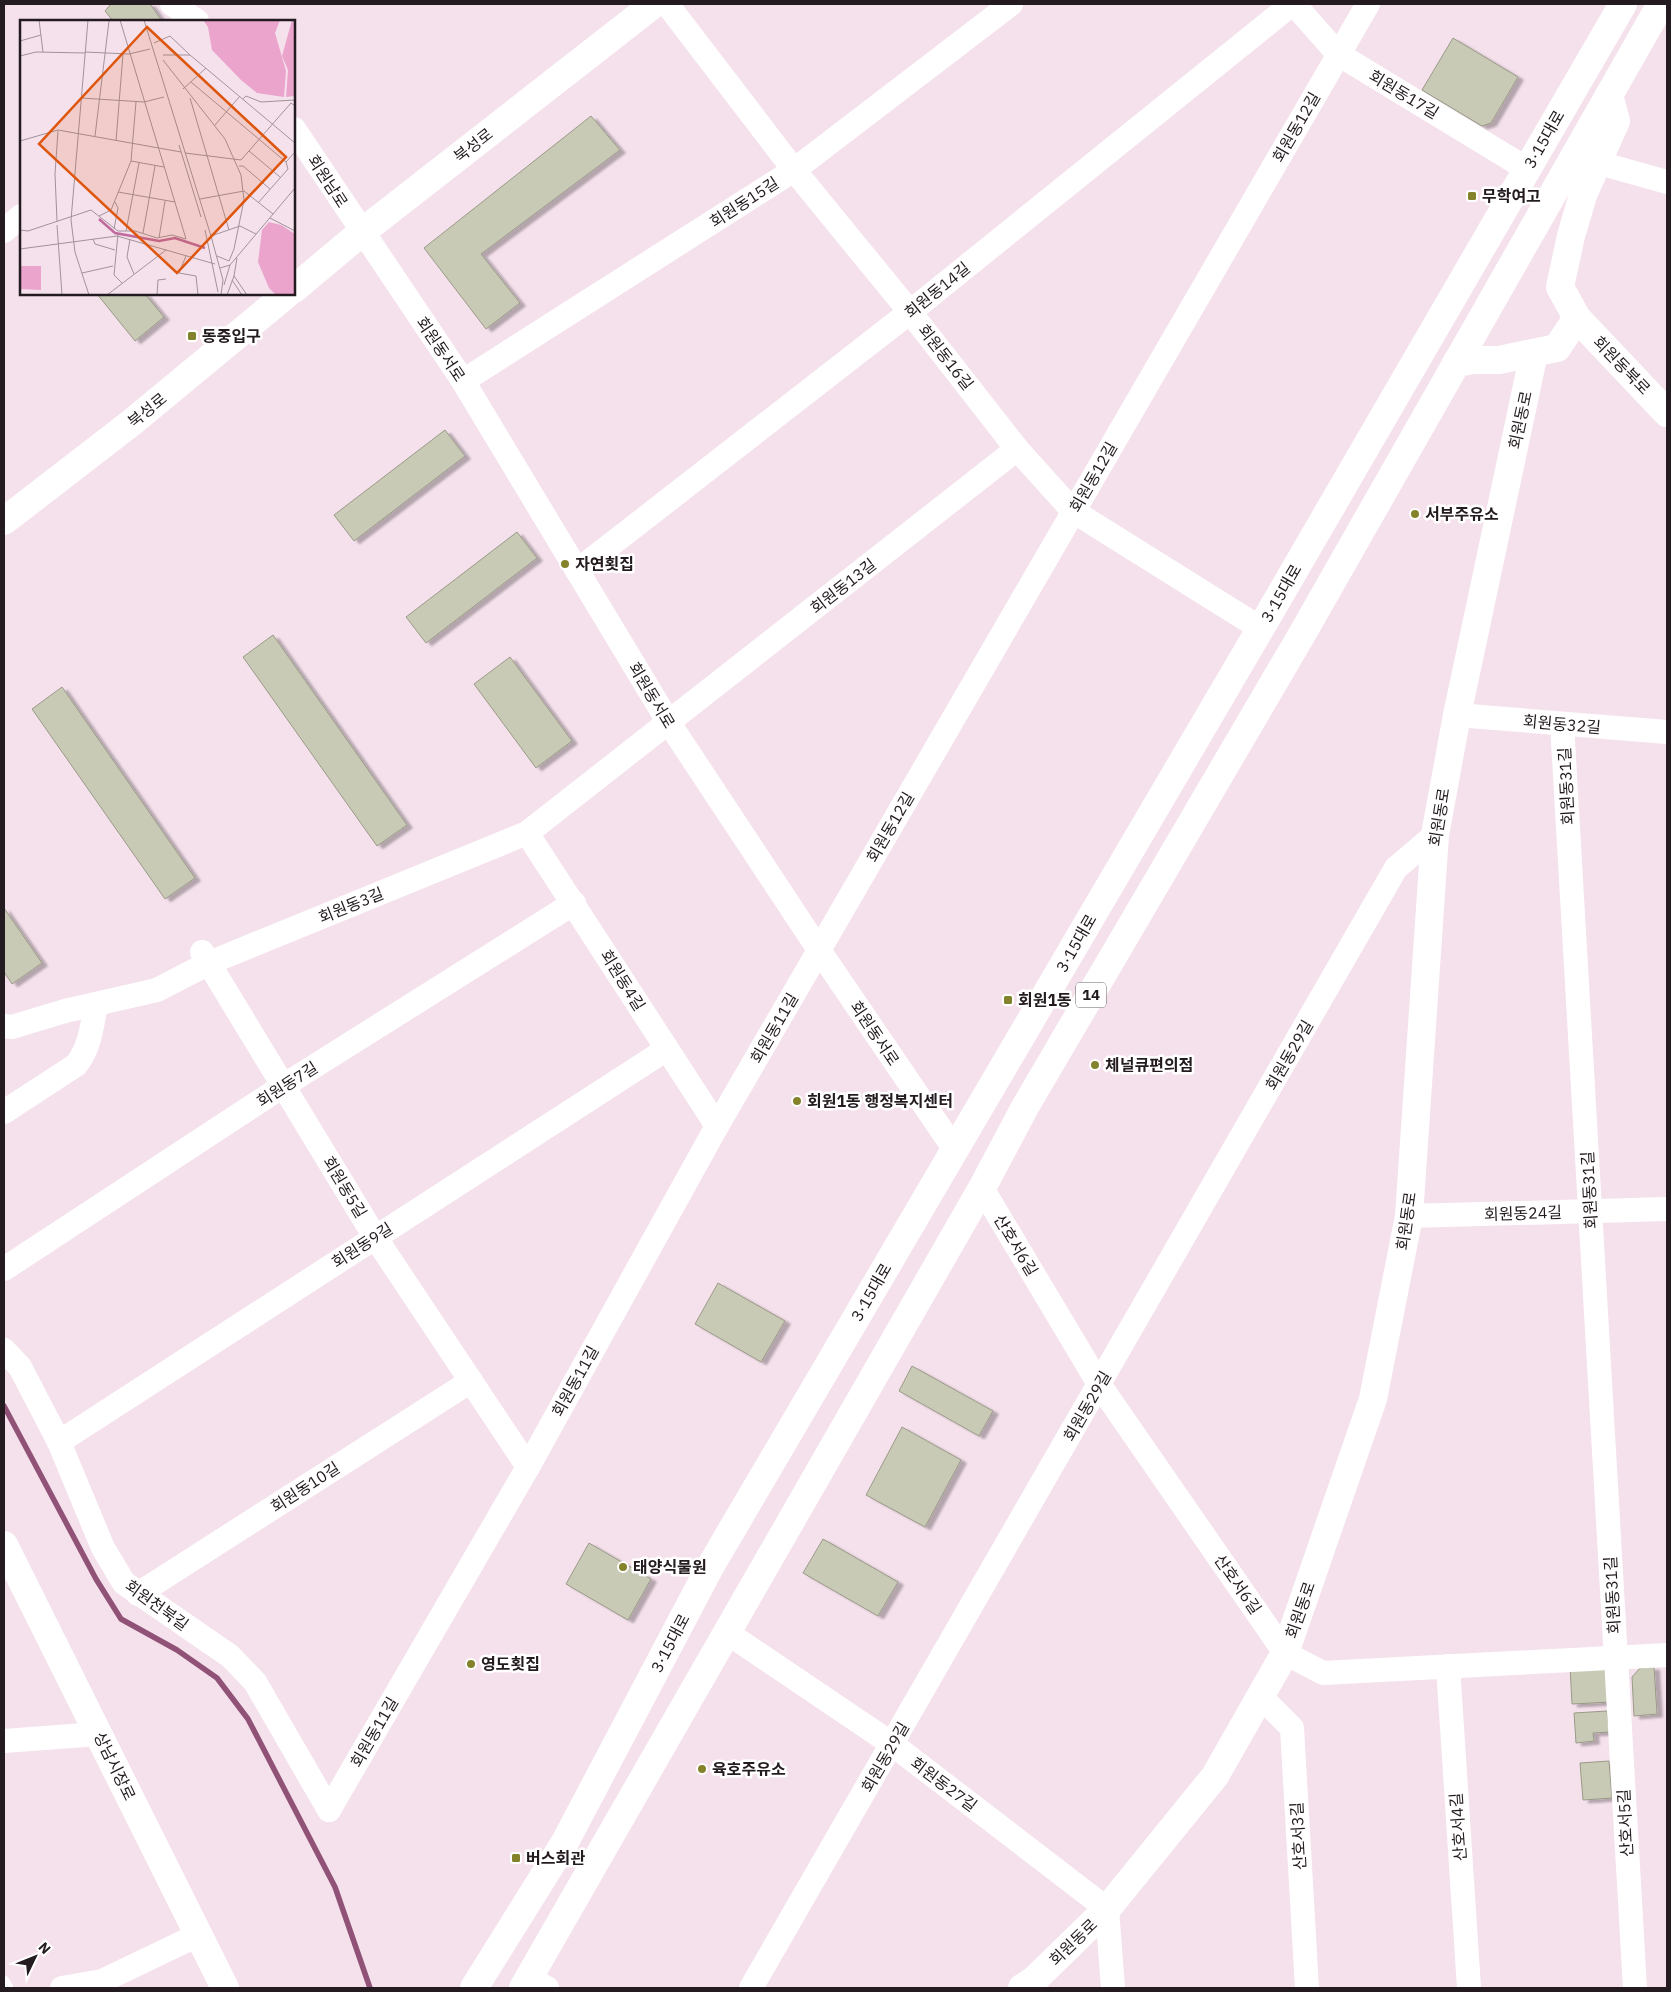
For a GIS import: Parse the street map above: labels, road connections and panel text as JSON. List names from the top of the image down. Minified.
{"streets":{"main road":["3·15대로","북성로","회원동북로","회원동로","14","상남시장로"],"street":["회원동17길","회원동12길","회원남로","회원동15길","회원동14길","회원동서로","회원동16길","회원동13길","회원동32길","회원동31길","회원동3길","회원동4길","회원동11길","회원동29길","회원동7길","회원동5길","회원동24길","회원동9길","산호서6길","회원동10길","회원천북길","회원동27길","산호서5길","산호서4길","산호서3길"]},"crossings":[["회원동17길","회원동12길"],["회원동17길","3·15대로"],["회원동17길","회원동14길"],["회원동12길","회원동서로"],["회원동12길","회원동16길"],["회원동12길","회원동11길"],["3·15대로","회원동서로"],["3·15대로","회원동16길"],["북성로","회원남로"],["북성로","회원동서로"],["회원남로","회원동서로"],["회원동15길","회원동서로"],["회원동15길","회원동16길"],["회원동14길","회원동서로"],["회원동14길","회원동16길"],["회원동서로","회원동13길"],["회원동서로","회원동3길"],["회원동서로","회원동11길"],["회원동16길","회원동13길"],["회원동북로","14"],["회원동로","회원동32길"],["회원동로","회원동29길"],["회원동로","회원동24길"],["회원동로","산호서6길"],["회원동로","회원동27길"],["회원동로","산호서3길"],["회원동13길","회원동3길"],["회원동32길","회원동31길"],["회원동31길","회원동24길"],["회원동31길","산호서6길"],["회원동31길","산호서5길"],["회원동3길","회원동4길"],["회원동3길","회원동5길"],["회원동4길","회원동11길"],["회원동4길","회원동7길"],["회원동4길","회원동9길"],["14","산호서6길"],["14","회원동27길"],["회원동11길","회원동5길"],["회원동11길","회원천북길"],["회원동29길","산호서6길"],["회원동29길","회원동27길"],["회원동7길","회원동5길"],["회원동5길","회원동9길"],["회원동5길","회원동10길"],["회원동9길","회원천북길"],["산호서6길","산호서5길"],["산호서6길","산호서4길"],["회원동10길","회원천북길"]],"places":{"transit":["무학여고","동중입구","회원1동","버스회관"],"other":["서부주유소","자연횟집","체널큐편의점","회원1동 행정복지센터","태양식물원","영도횟집","육호주유소"]},"north":"top right"}
